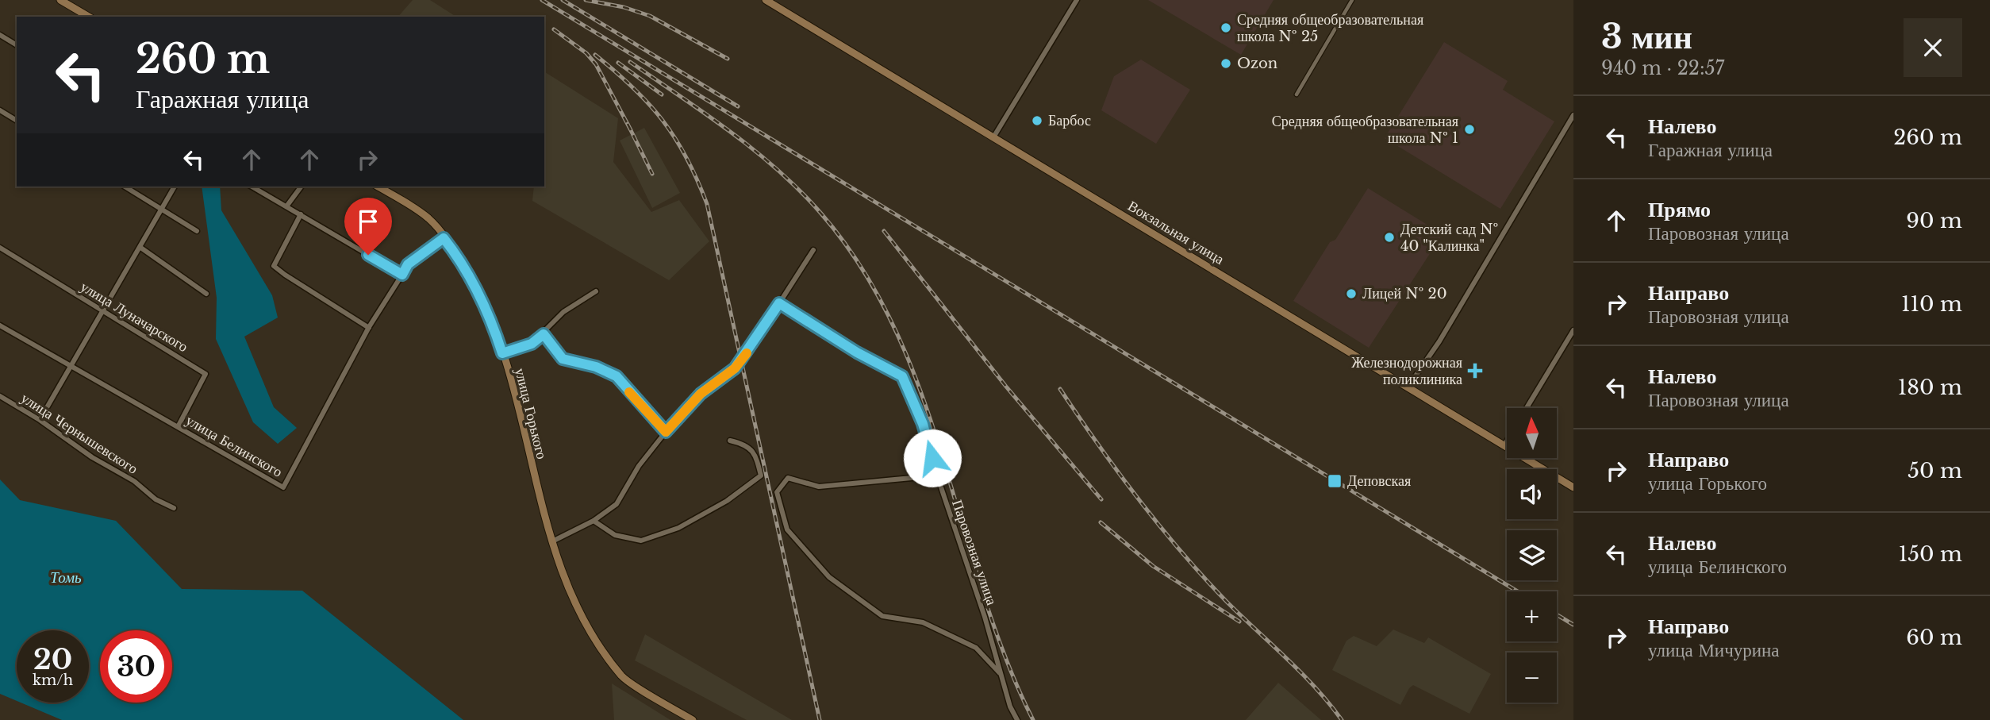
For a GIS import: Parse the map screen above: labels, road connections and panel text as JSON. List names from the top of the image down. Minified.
{"streets":{"main road":["Вокзальная улица","улица Горького"],"street":["улица Луначарского","улица Чернышевского","улица Белинского","Паровозная улица"]},"crossings":[["улица Луначарского","улица Белинского"],["улица Горького","улица Белинского"]],"water":["Томь"],"places":{"other":["Средняя общеобразовательная школа № 25","Ozon","Барбос","Средняя общеобразовательная школа № 1","Детский сад № 40 \"Калинка\"","Лицей № 20"],"health":["Железнодорожная поликлиника"],"transit":["Деповская"]},"north":"top","page":{"heading":["3 мин","940 m · 22:57"],"turn":["260 m","Гаражная улица"],"list":[{"name":"Налево","note":"Гаражная улица","value":"260 m"},{"name":"Прямо","note":"Паровозная улица","value":"90 m"},{"name":"Направо","note":"Паровозная улица","value":"110 m"},{"name":"Налево","note":"Паровозная улица","value":"180 m"},{"name":"Направо","note":"улица Горького","value":"50 m"},{"name":"Налево","note":"улица Белинского","value":"150 m"},{"name":"Направо","note":"улица Мичурина","value":"60 m"}],"map_buttons":["+","−"],"speed":"20 km/h","limit":"30"}}
